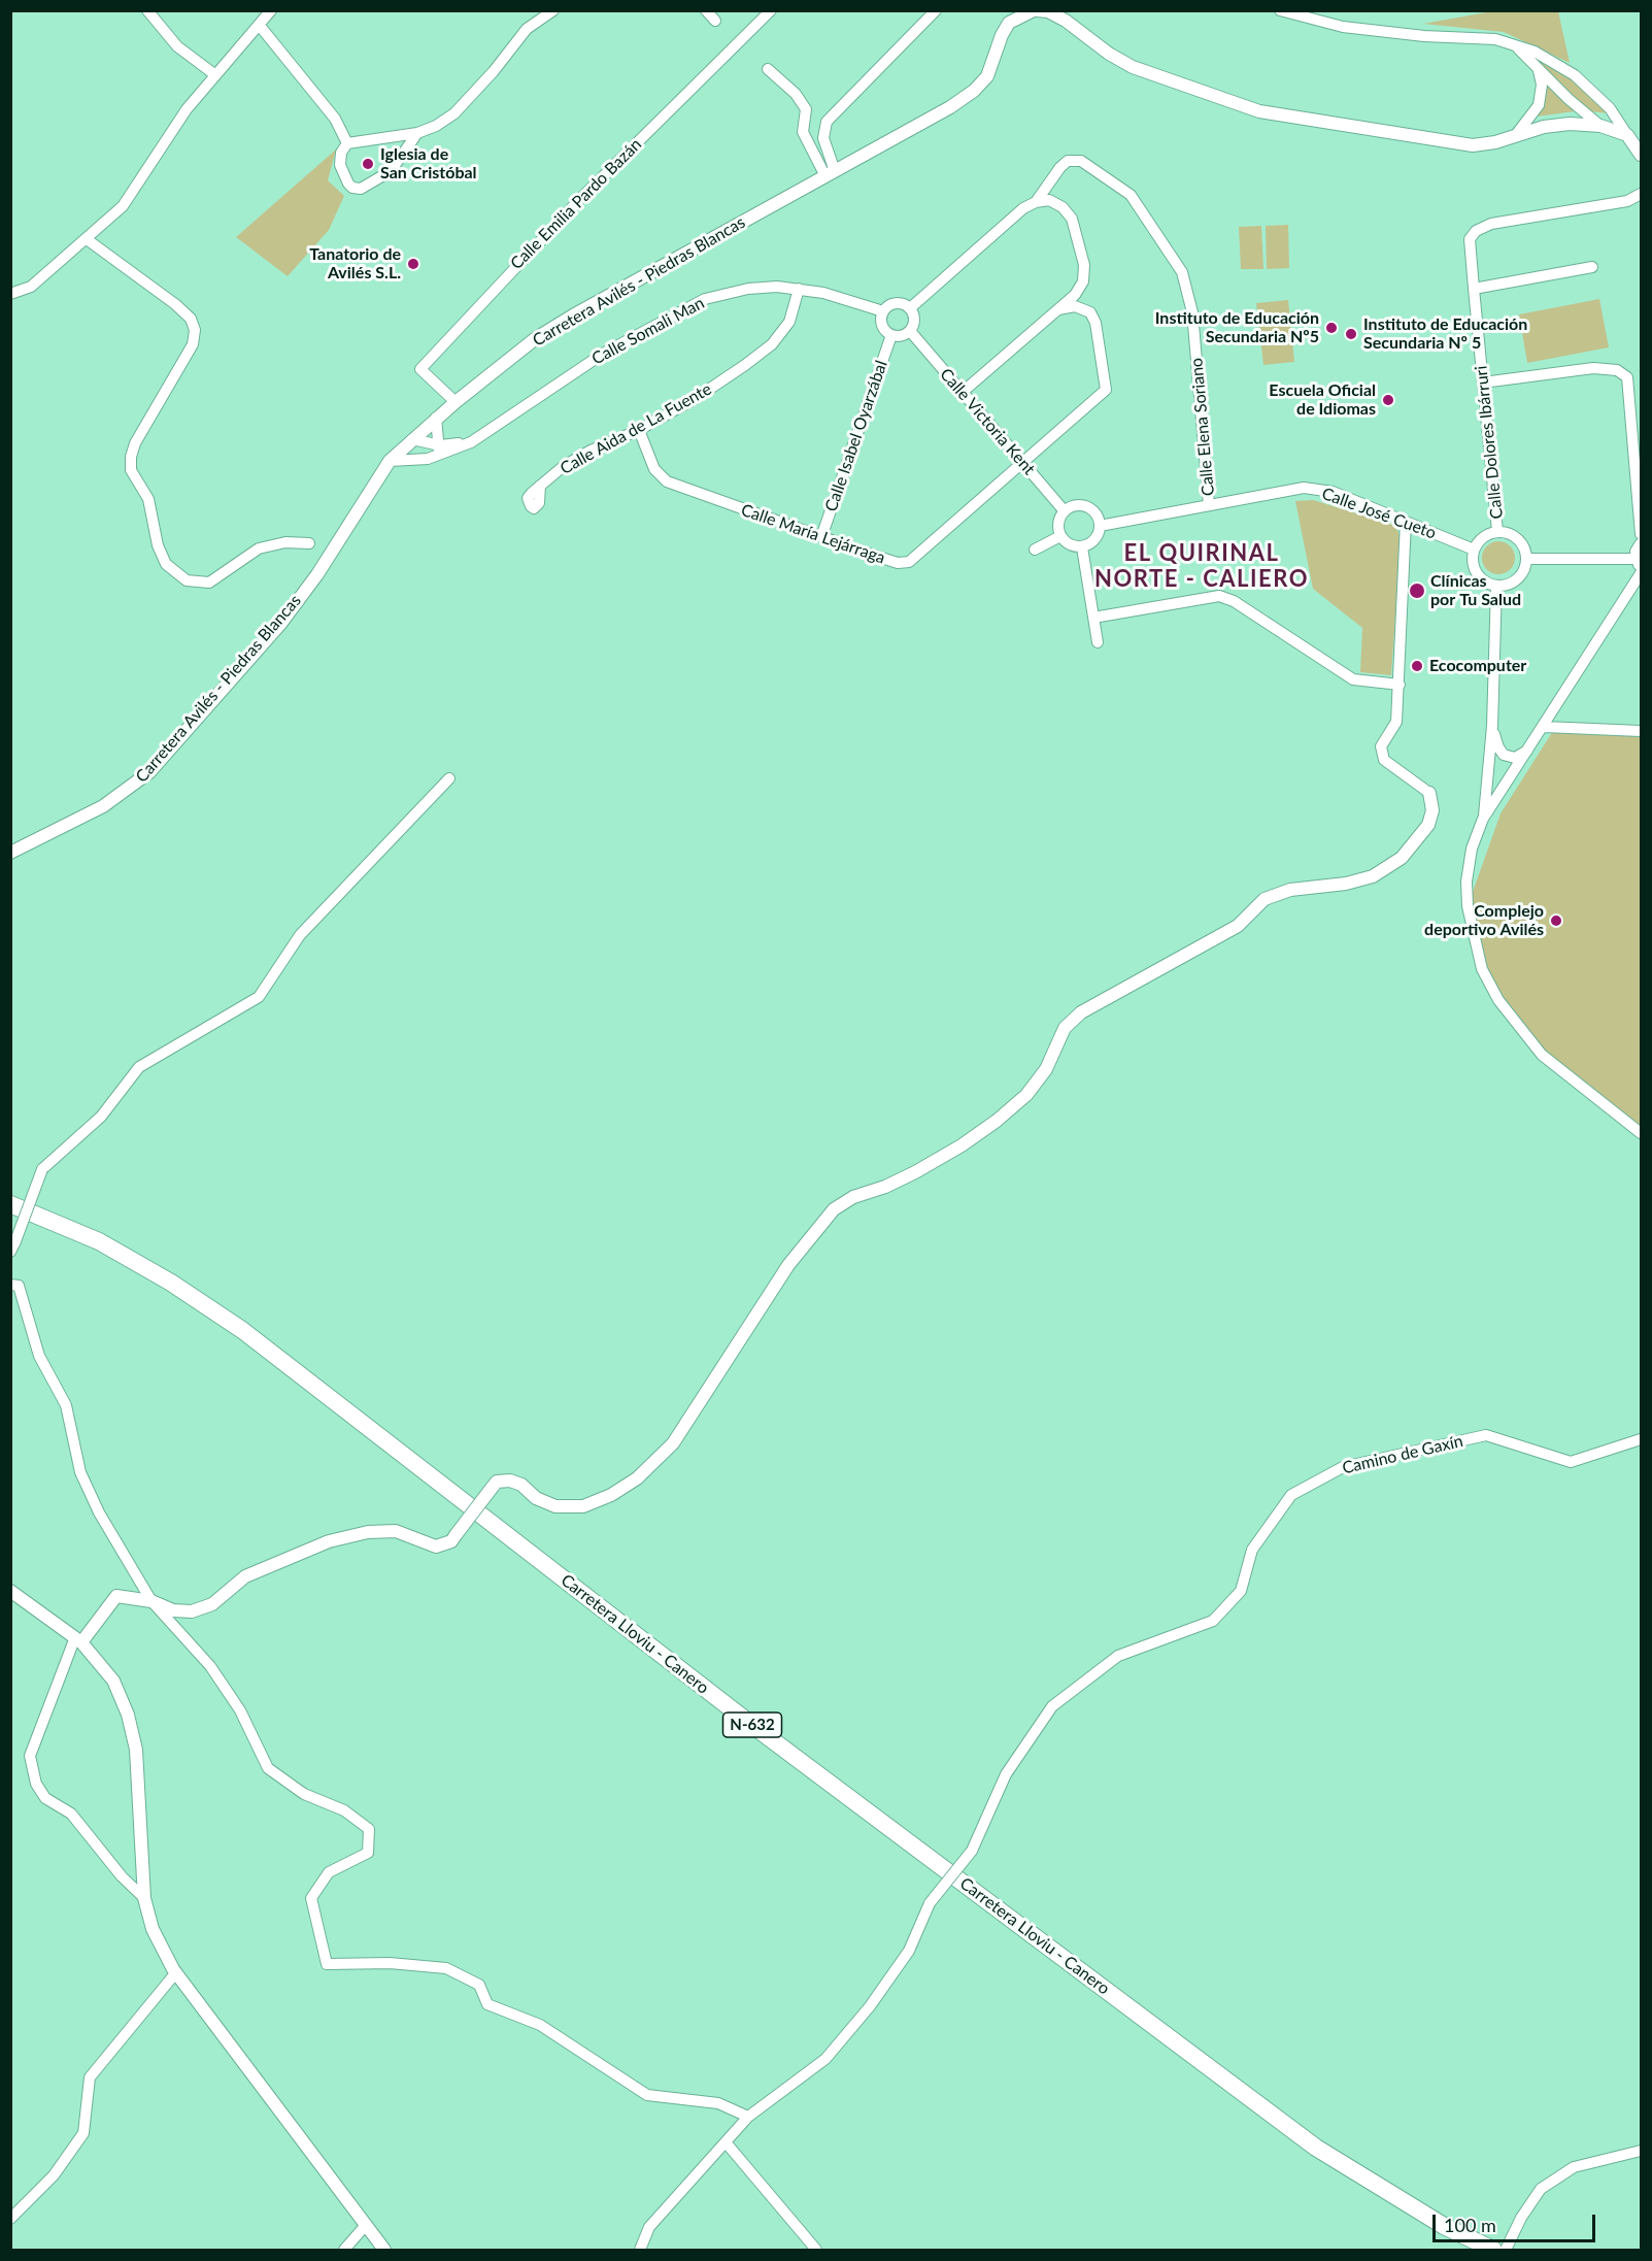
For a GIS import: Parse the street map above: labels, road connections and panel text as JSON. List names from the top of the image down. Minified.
{"streets":{"highway":["Carretera Lloviu - Canero","N-632"],"street":["Calle Emilia Pardo Bazán","Carretera Avilés - Piedras Blancas","Calle Somali Man","Calle Victoria Kent","Calle Elena Soriano","Calle Aida de La Fuente","Calle Isabel Oyarzábal","Calle Dolores Ibárruri","Calle José Cueto","Calle María Lejárraga","Camino de Gaxín"]},"crossings":[["Calle Emilia Pardo Bazán","Carretera Avilés - Piedras Blancas"],["Carretera Avilés - Piedras Blancas","Calle Somali Man"],["Calle Somali Man","Calle Victoria Kent"],["Calle Somali Man","Calle Aida de La Fuente"],["Calle Somali Man","Calle Isabel Oyarzábal"],["Calle Victoria Kent","Calle Isabel Oyarzábal"],["Calle Victoria Kent","Calle José Cueto"],["Calle Victoria Kent","Calle María Lejárraga"],["Calle Elena Soriano","Calle José Cueto"],["Calle Aida de La Fuente","Calle María Lejárraga"],["Calle Isabel Oyarzábal","Calle María Lejárraga"],["Calle Dolores Ibárruri","Calle José Cueto"]],"districts":["EL QUIRINAL NORTE - CALIERO"],"places":["Iglesia de San Cristóbal","Tanatorio de Avilés S.L.","Instituto de Educación Secundaria Nº5","Instituto de Educación Secundaria Nº 5","Escuela Oficial de Idiomas","Clínicas por Tu Salud","Ecocomputer","Complejo deportivo Avilés"],"scale_bar":"100 m"}
